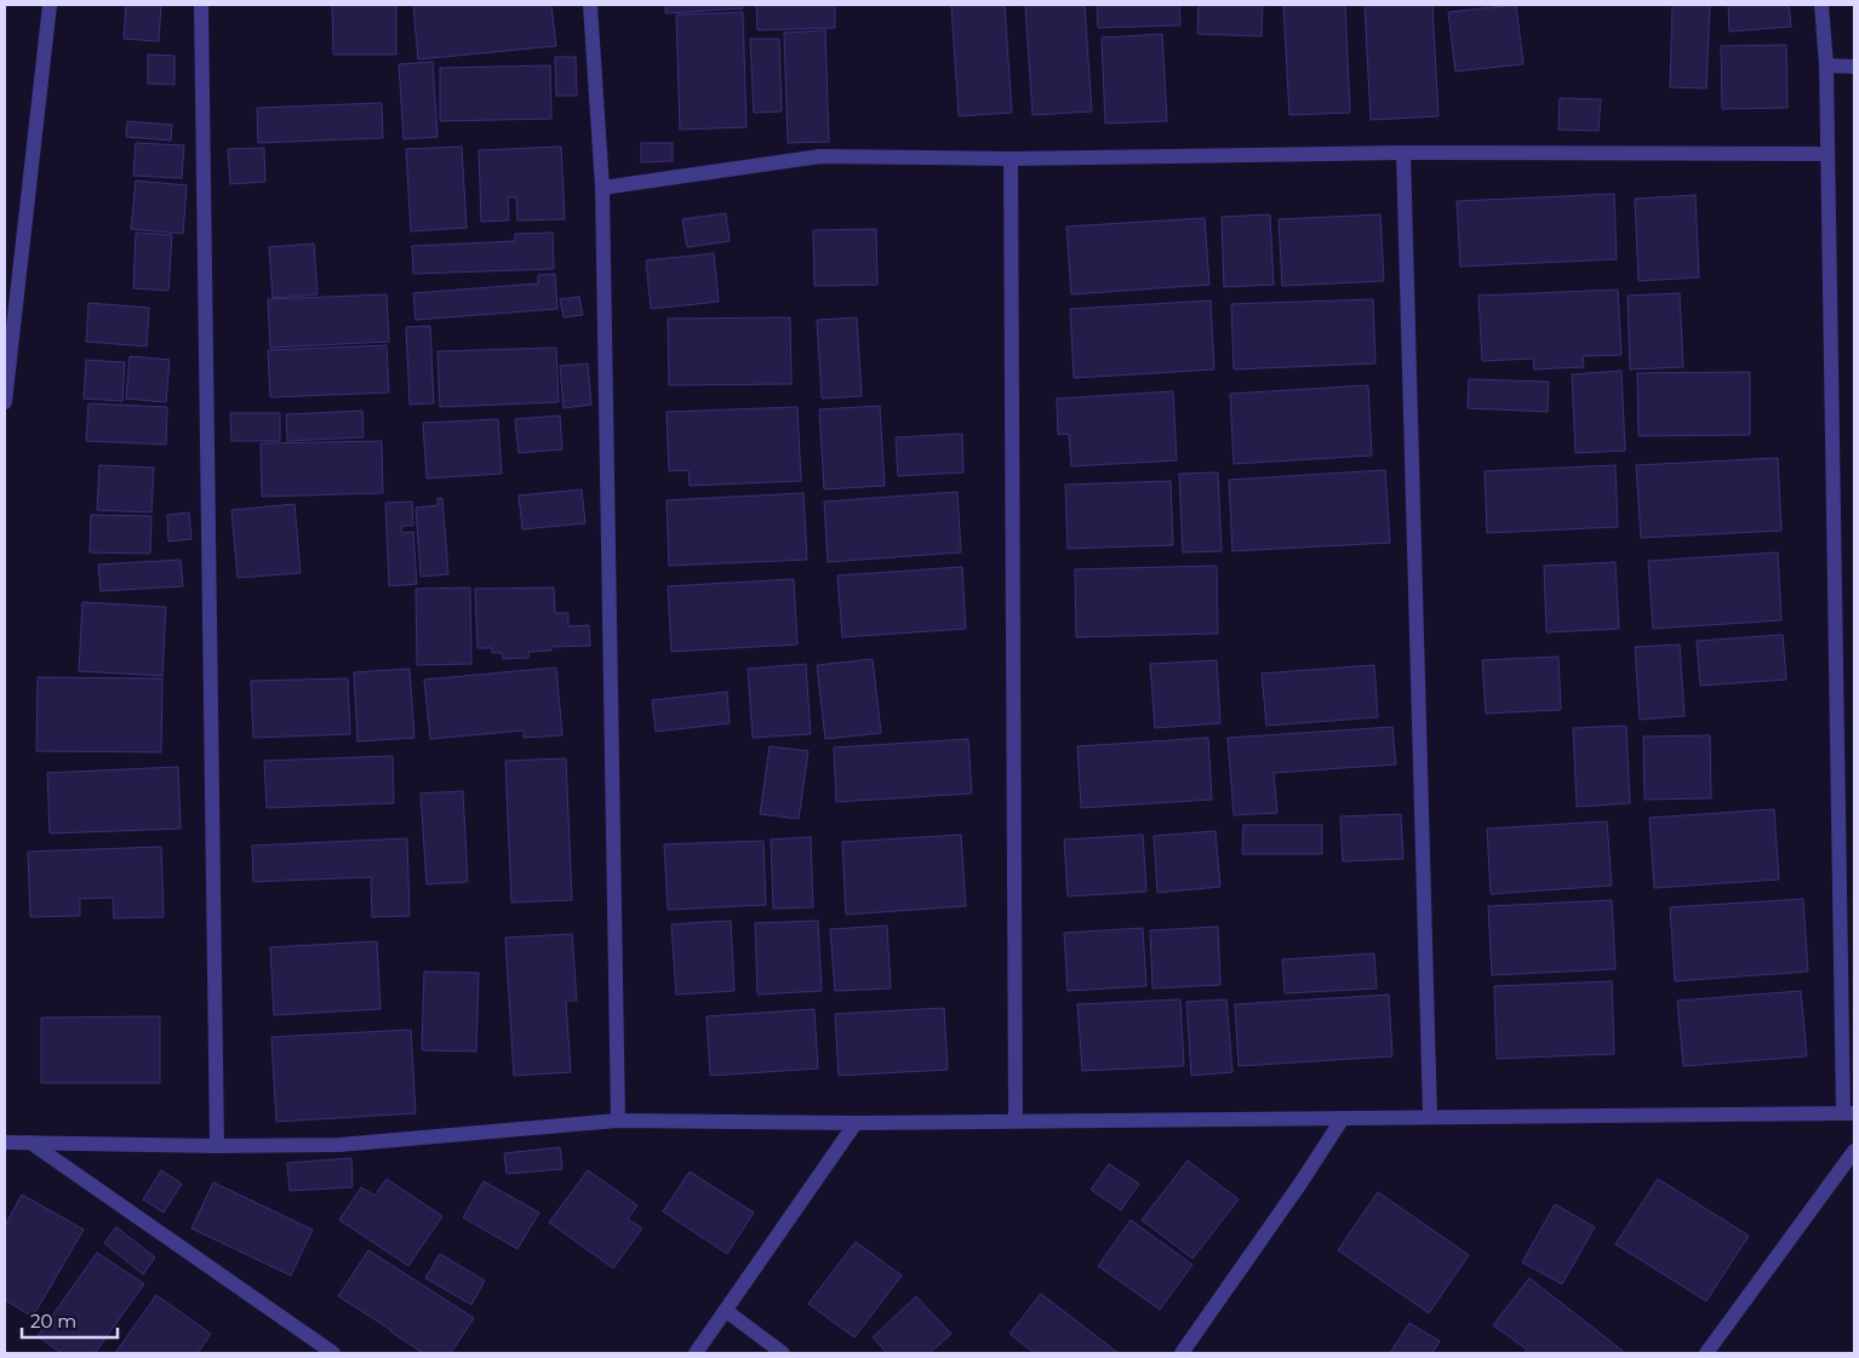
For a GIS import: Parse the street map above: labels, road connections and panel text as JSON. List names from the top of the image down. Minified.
{"scale_bar":"20 m"}
